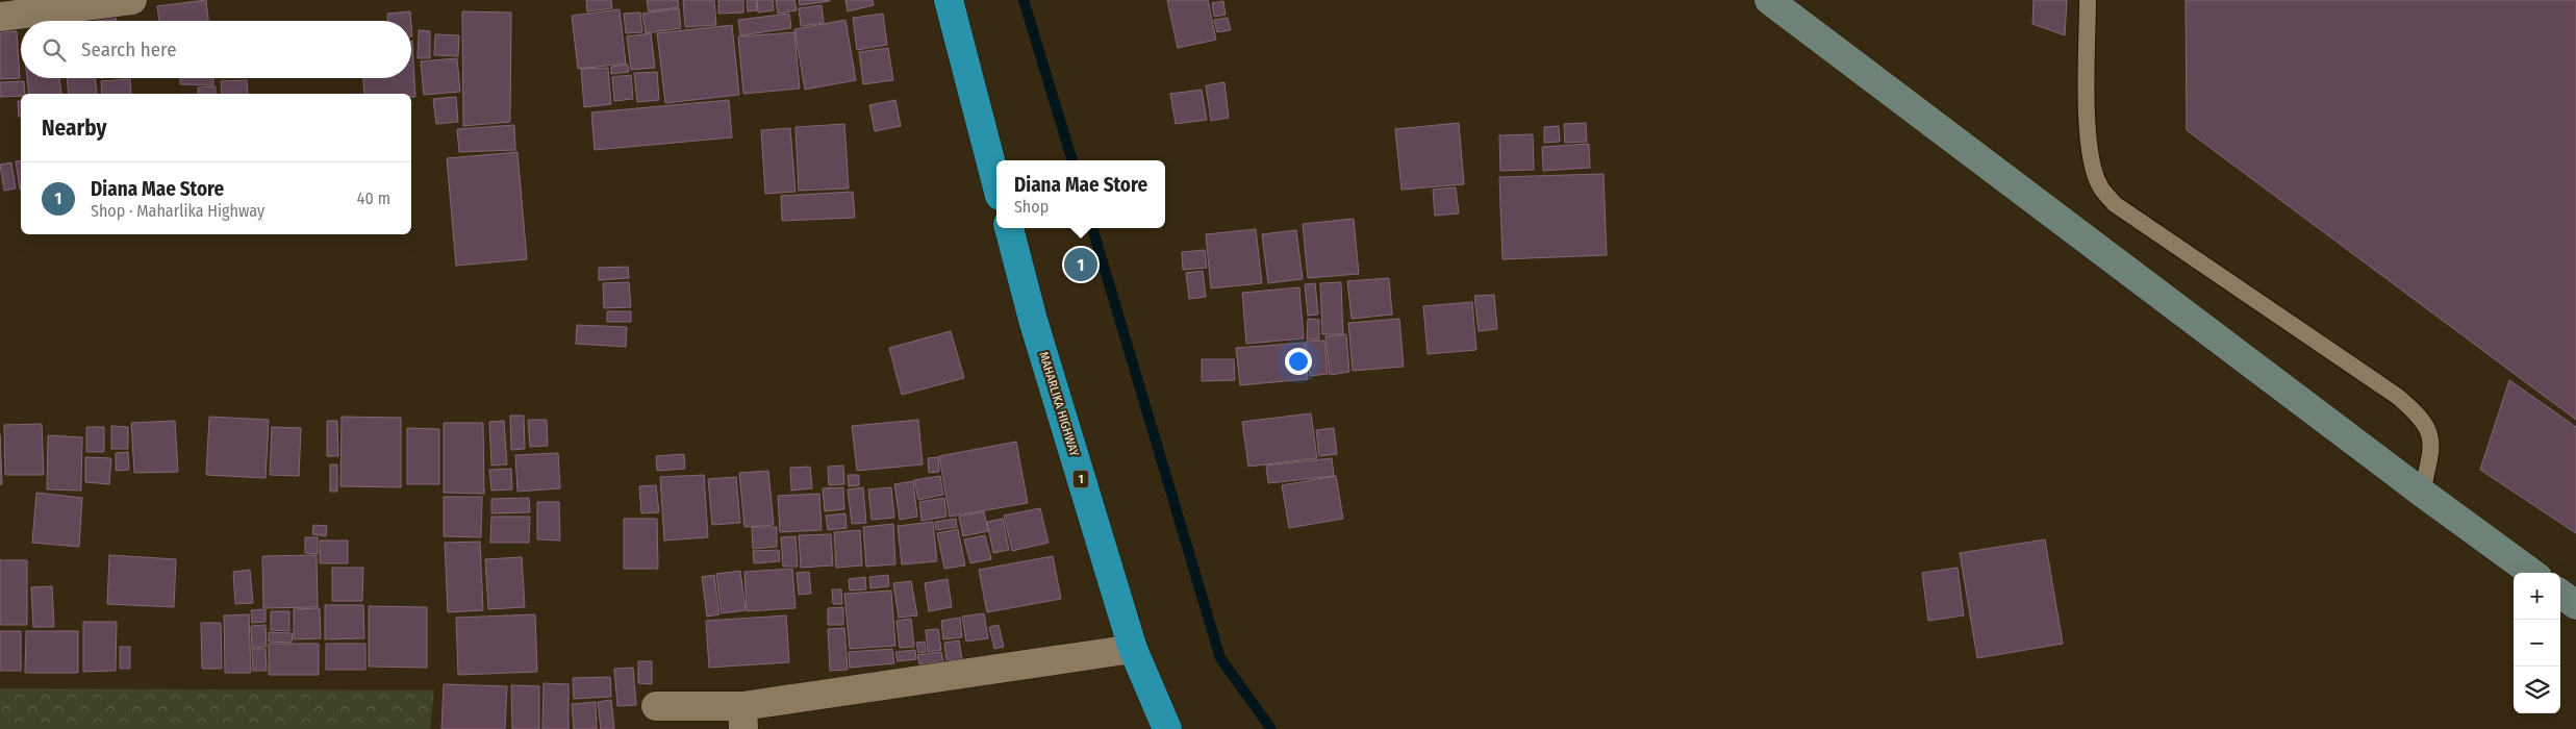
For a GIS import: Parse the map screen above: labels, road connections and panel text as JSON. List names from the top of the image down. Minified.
{"streets":{"highway":["MAHARLIKA HIGHWAY","1"]},"page":{"search":"Search here","heading":"Nearby","popup":["Diana Mae Store","Shop"],"list":[{"mark":"1","name":"Diana Mae Store","note":"Shop · Maharlika Highway","value":"40 m"}],"pins":"1","map_buttons":["+","−"]}}
